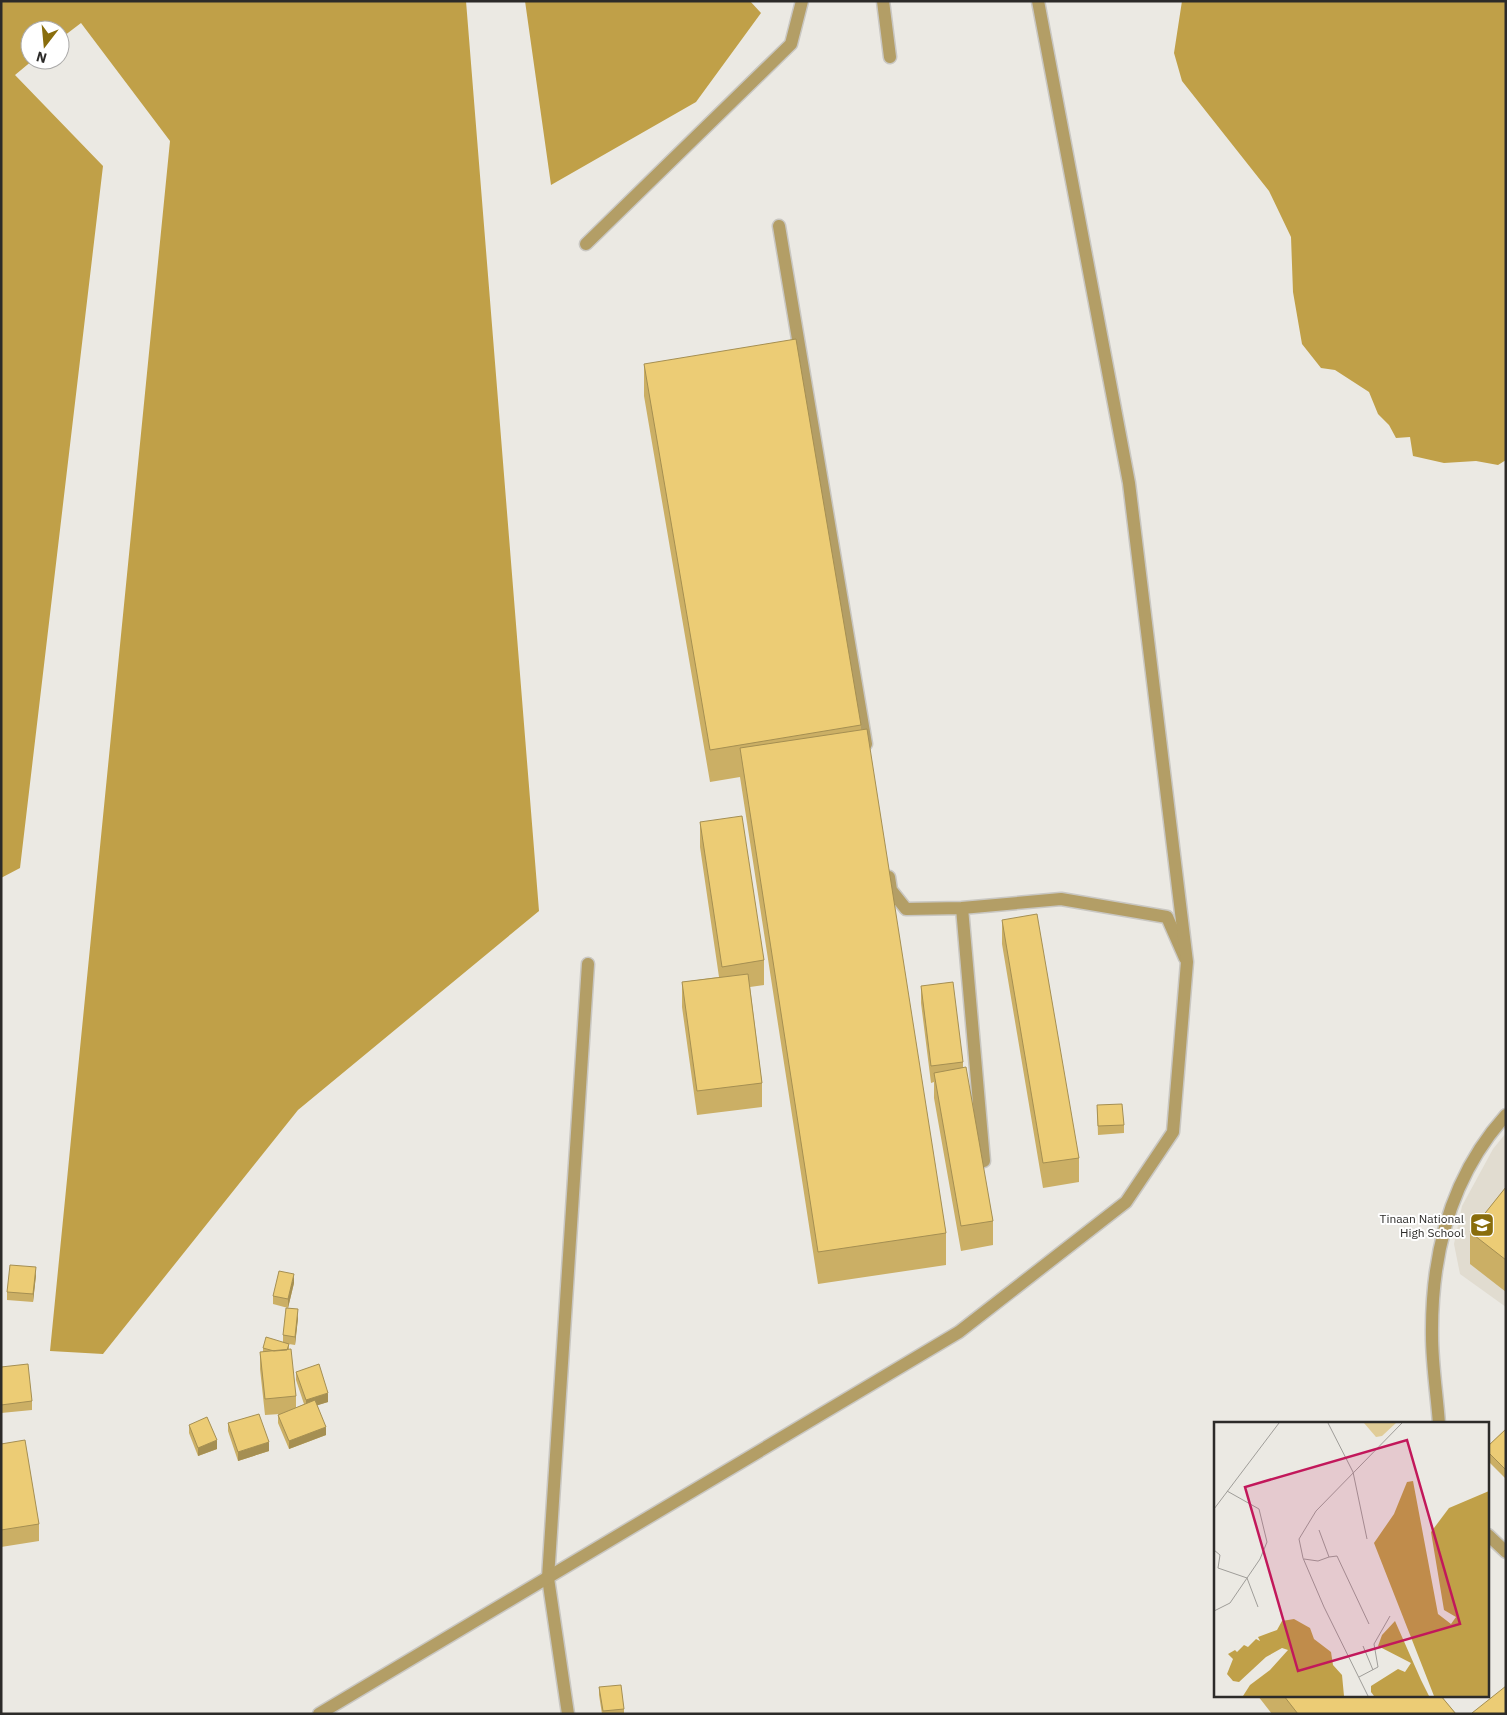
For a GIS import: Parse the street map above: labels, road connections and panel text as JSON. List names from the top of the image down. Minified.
{"places":{"school or university":["Tinaan National High School"]},"north":"bottom"}
